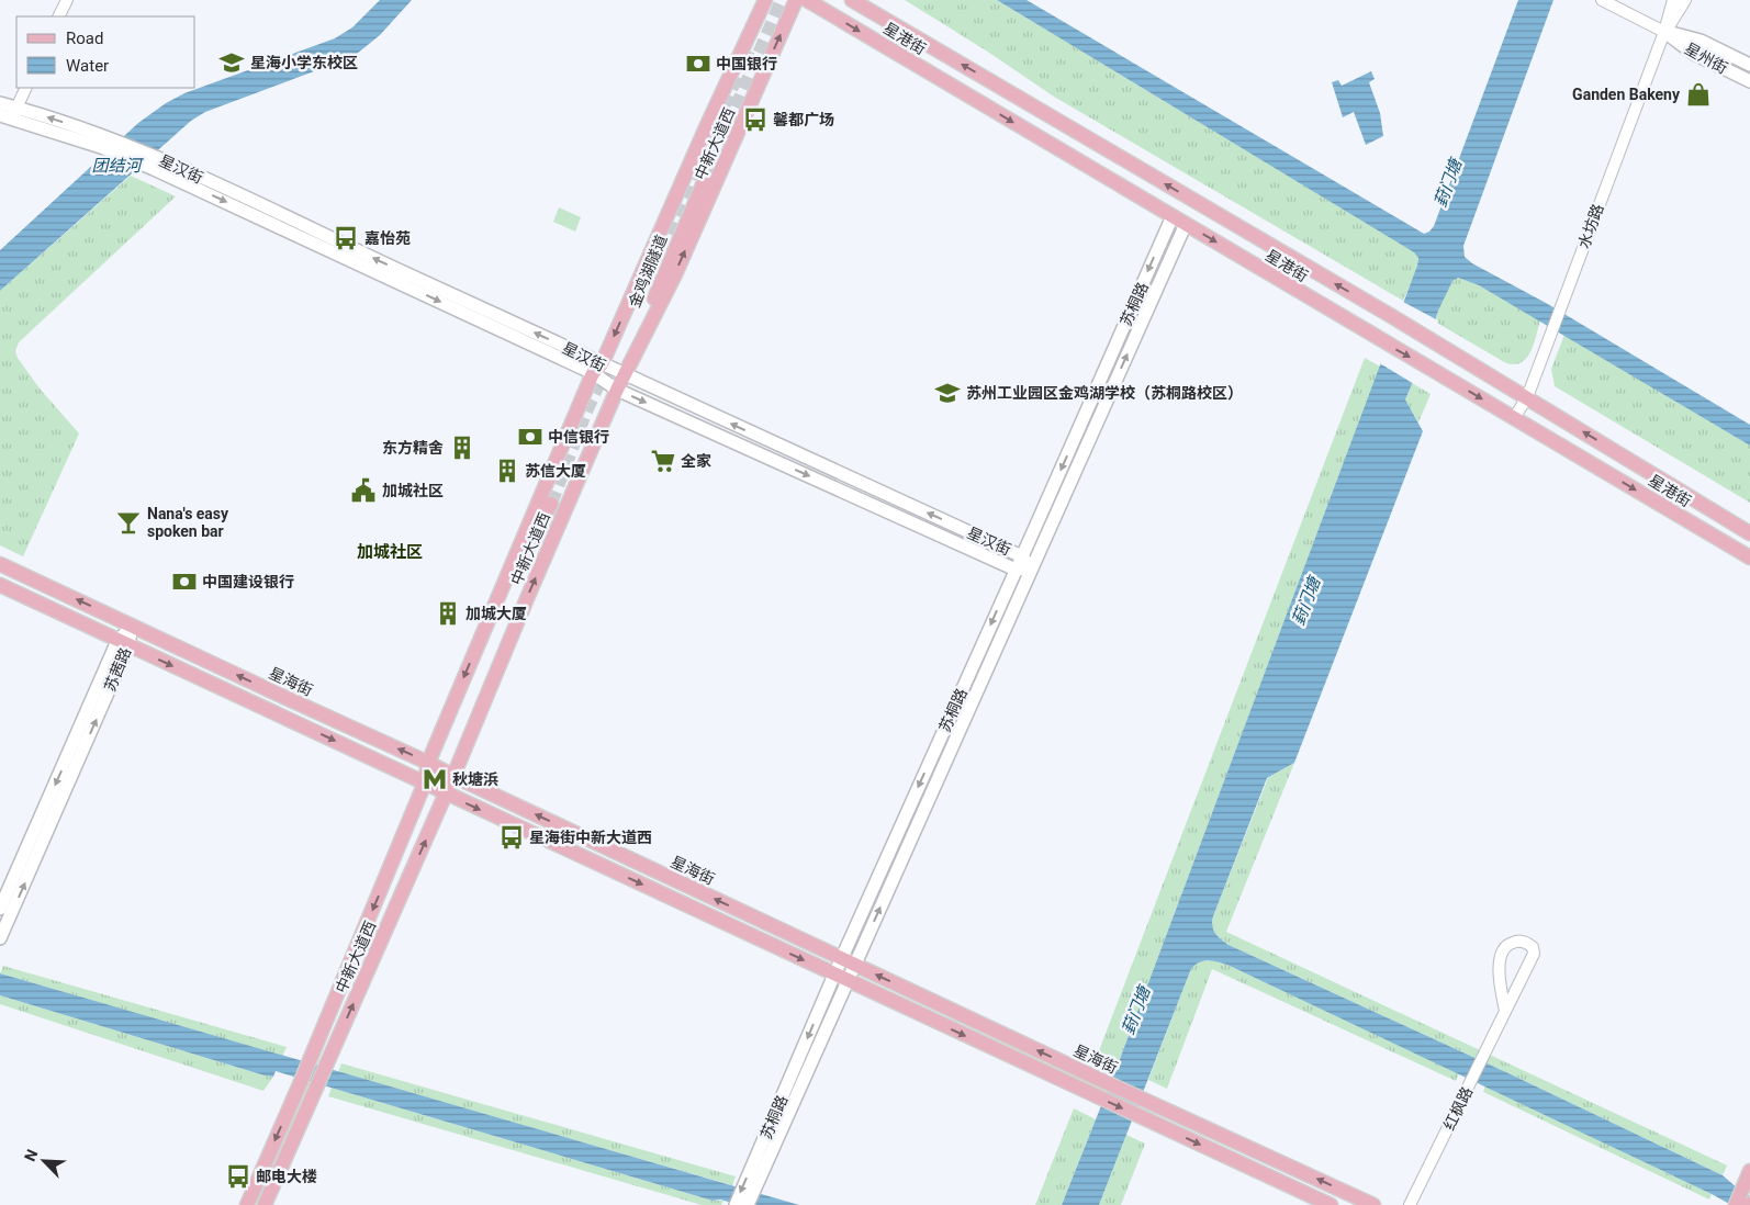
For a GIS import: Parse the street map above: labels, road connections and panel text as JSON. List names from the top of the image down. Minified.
{"streets":{"main road":["星港街","星州街","中新大道西","星汉街","金鸡湖隧道","苏桐路","苏茜路","星海街"],"street":["水坊路","红枫路"]},"crossings":[["星港街","水坊路"],["星港街","苏桐路"],["星州街","水坊路"],["中新大道西","星汉街"],["中新大道西","金鸡湖隧道"],["中新大道西","星海街"],["星汉街","金鸡湖隧道"],["星汉街","苏桐路"],["苏桐路","星海街"],["苏茜路","星海街"]],"districts":["加城社区"],"water":["团结河","葑门塘"],"places":{"school or university":["星海小学东校区","苏州工业园区金鸡湖学校（苏桐路校区）"],"bank":["中国银行","中信银行","中国建设银行"],"shop":["Ganden Bakeny"],"bus stop":["馨都广场","嘉怡苑","星海街中新大道西","邮电大楼"],"building":["东方精舍","苏信大厦","加城大厦"],"supermarket":["全家"],"public building":["加城社区"],"bar":["Nana's easy spoken bar"],"metro station":["秋塘浜"]},"legend":["Road","Water"],"north":"top left"}
